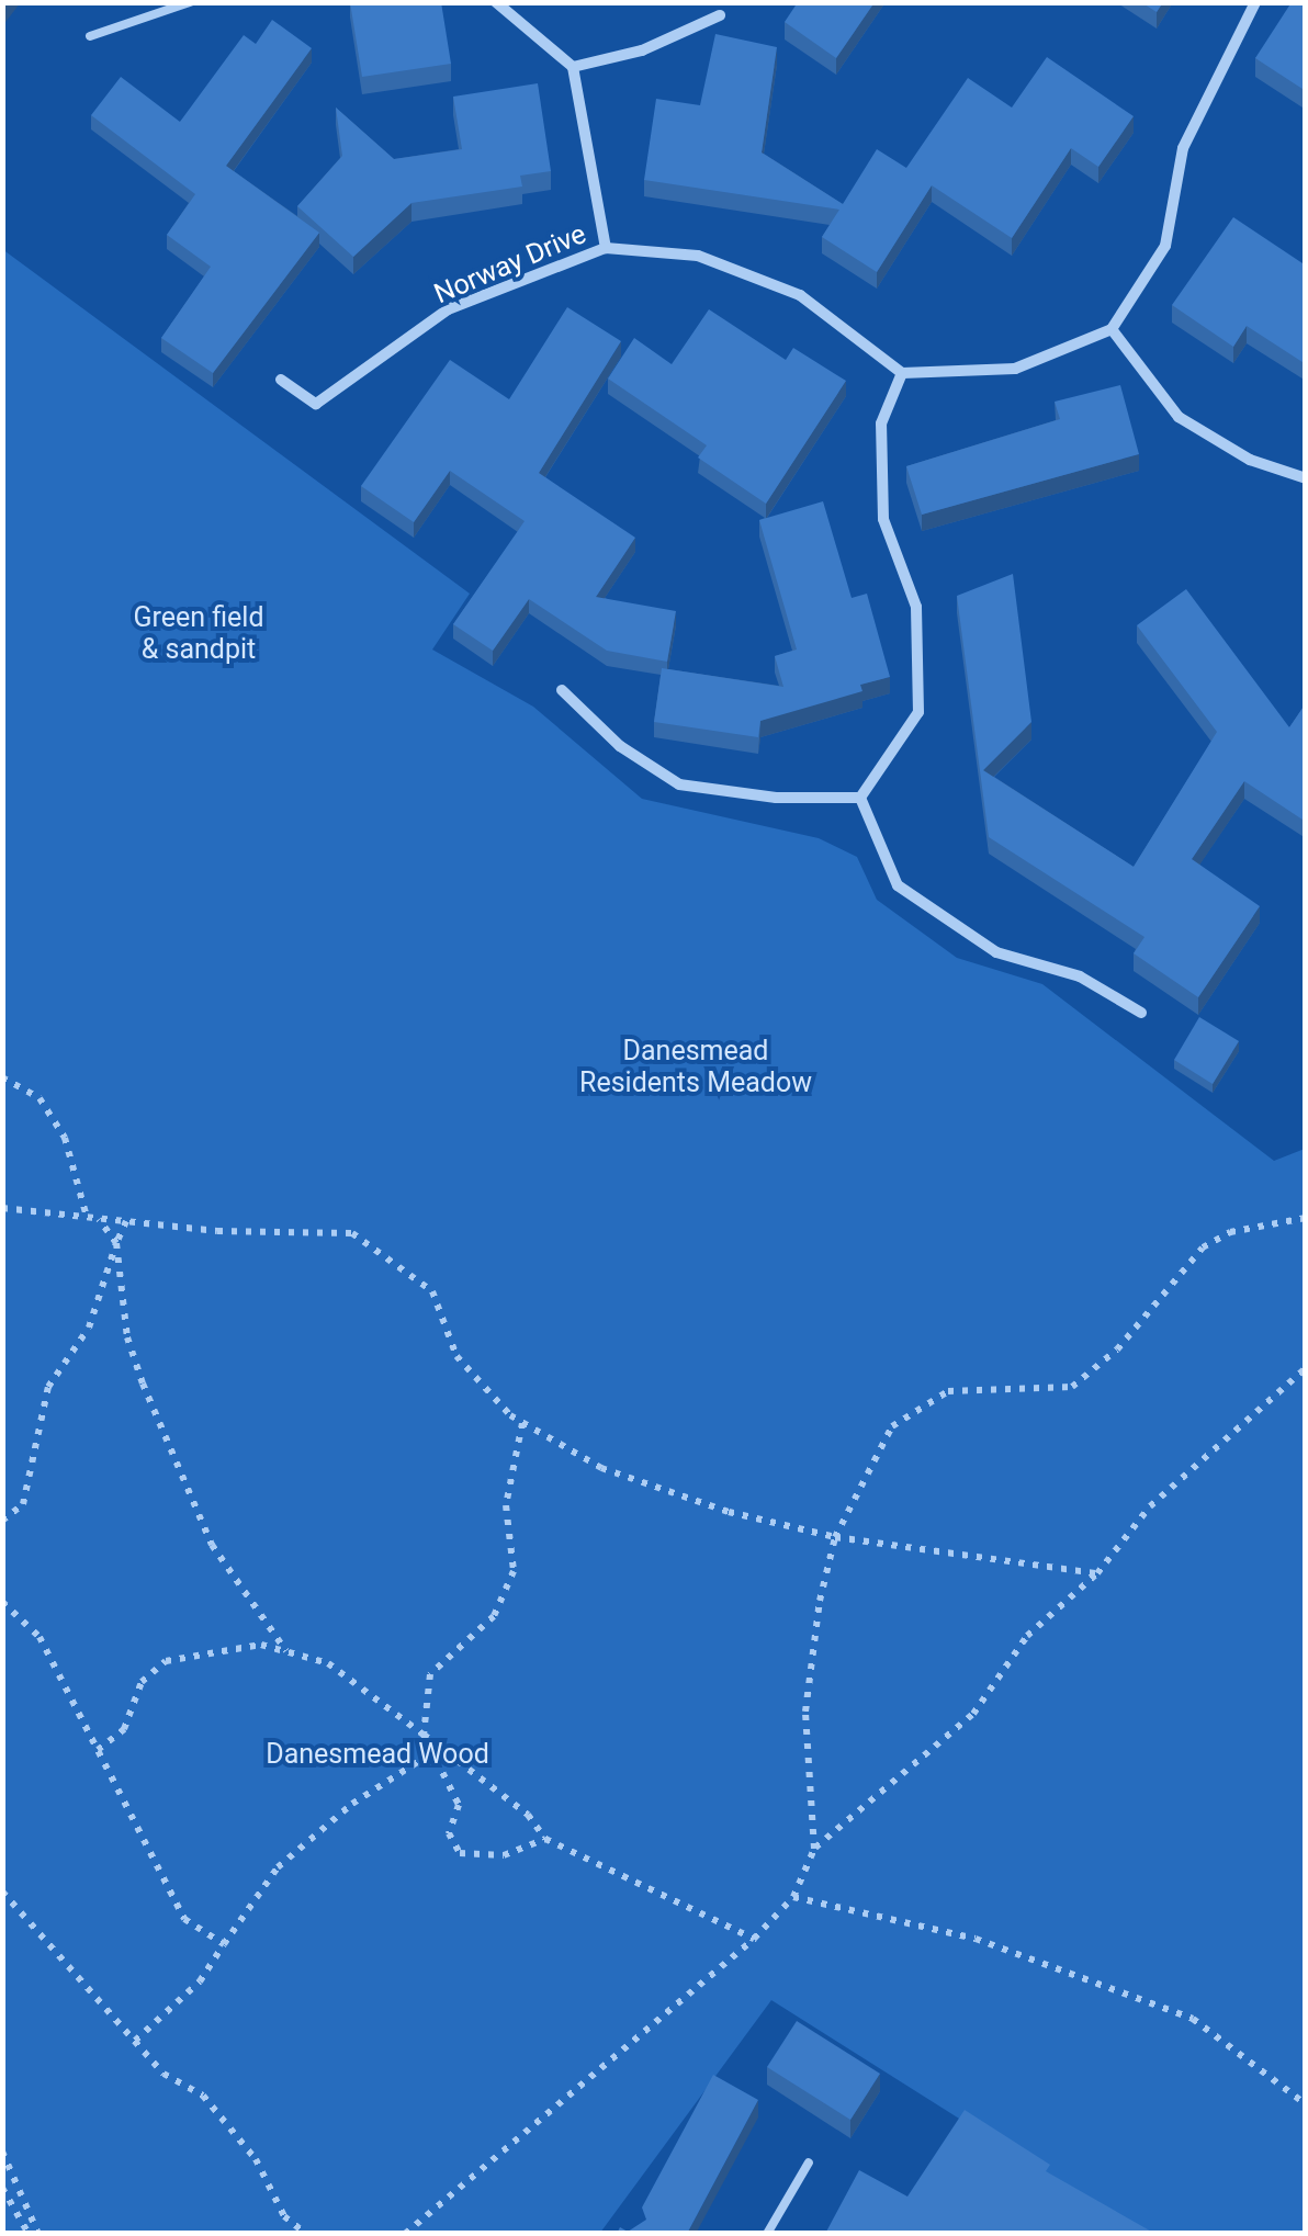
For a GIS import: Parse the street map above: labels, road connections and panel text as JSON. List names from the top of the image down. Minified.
{"streets":{"street":["Norway Drive"]},"parks":["Green field & sandpit","Danesmead Residents Meadow","Danesmead Wood"]}
